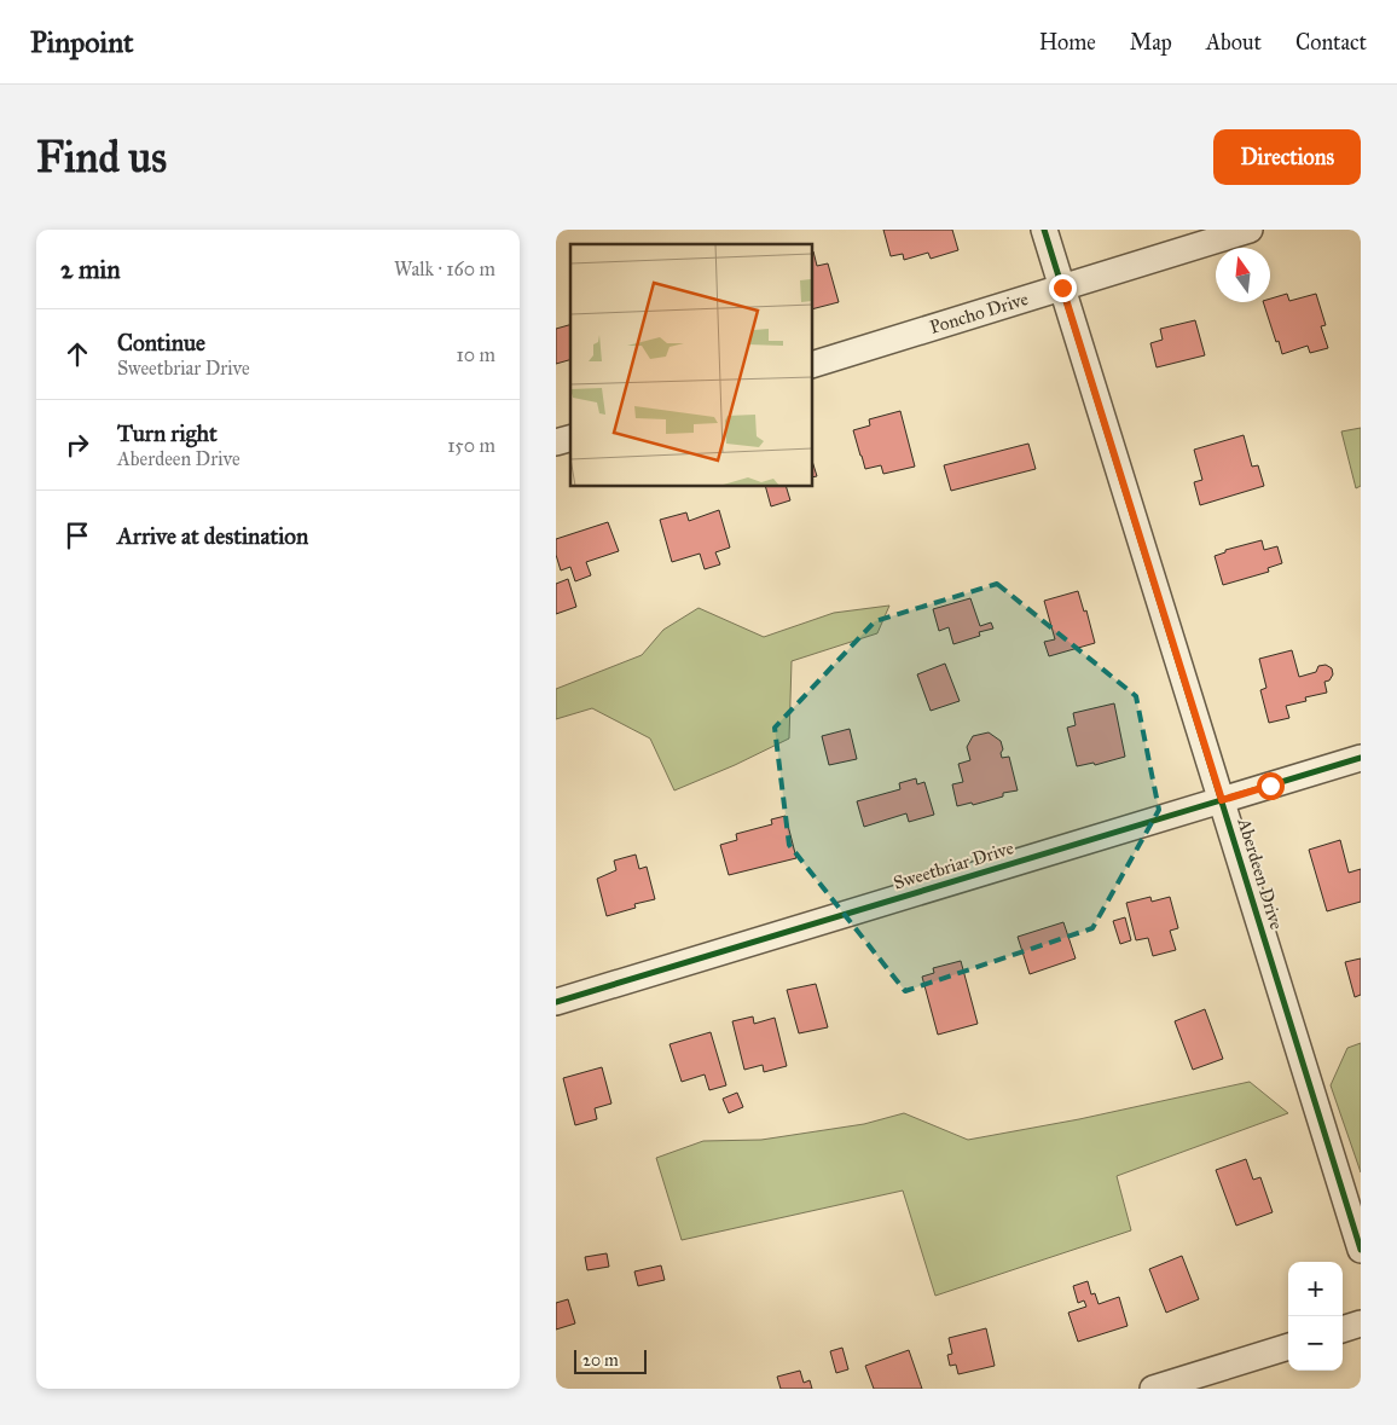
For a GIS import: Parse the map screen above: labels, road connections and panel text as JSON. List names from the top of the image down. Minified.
{"streets":{"street":["Poncho Drive","Sweetbriar Drive","Aberdeen Drive"]},"crossings":[["Poncho Drive","Aberdeen Drive"],["Sweetbriar Drive","Aberdeen Drive"]],"scale_bar":"20 m","north":"top","page":{"header":"Pinpoint","nav":["Home","Map","About","Contact"],"buttons":"Directions","title":"Find us","heading":["2 min","Walk · 160 m"],"list":[["Continue","Sweetbriar Drive","10 m"],["Turn right","Aberdeen Drive","150 m"],"Arrive at destination"],"map_buttons":["+","−"],"scale":"20 m"}}
